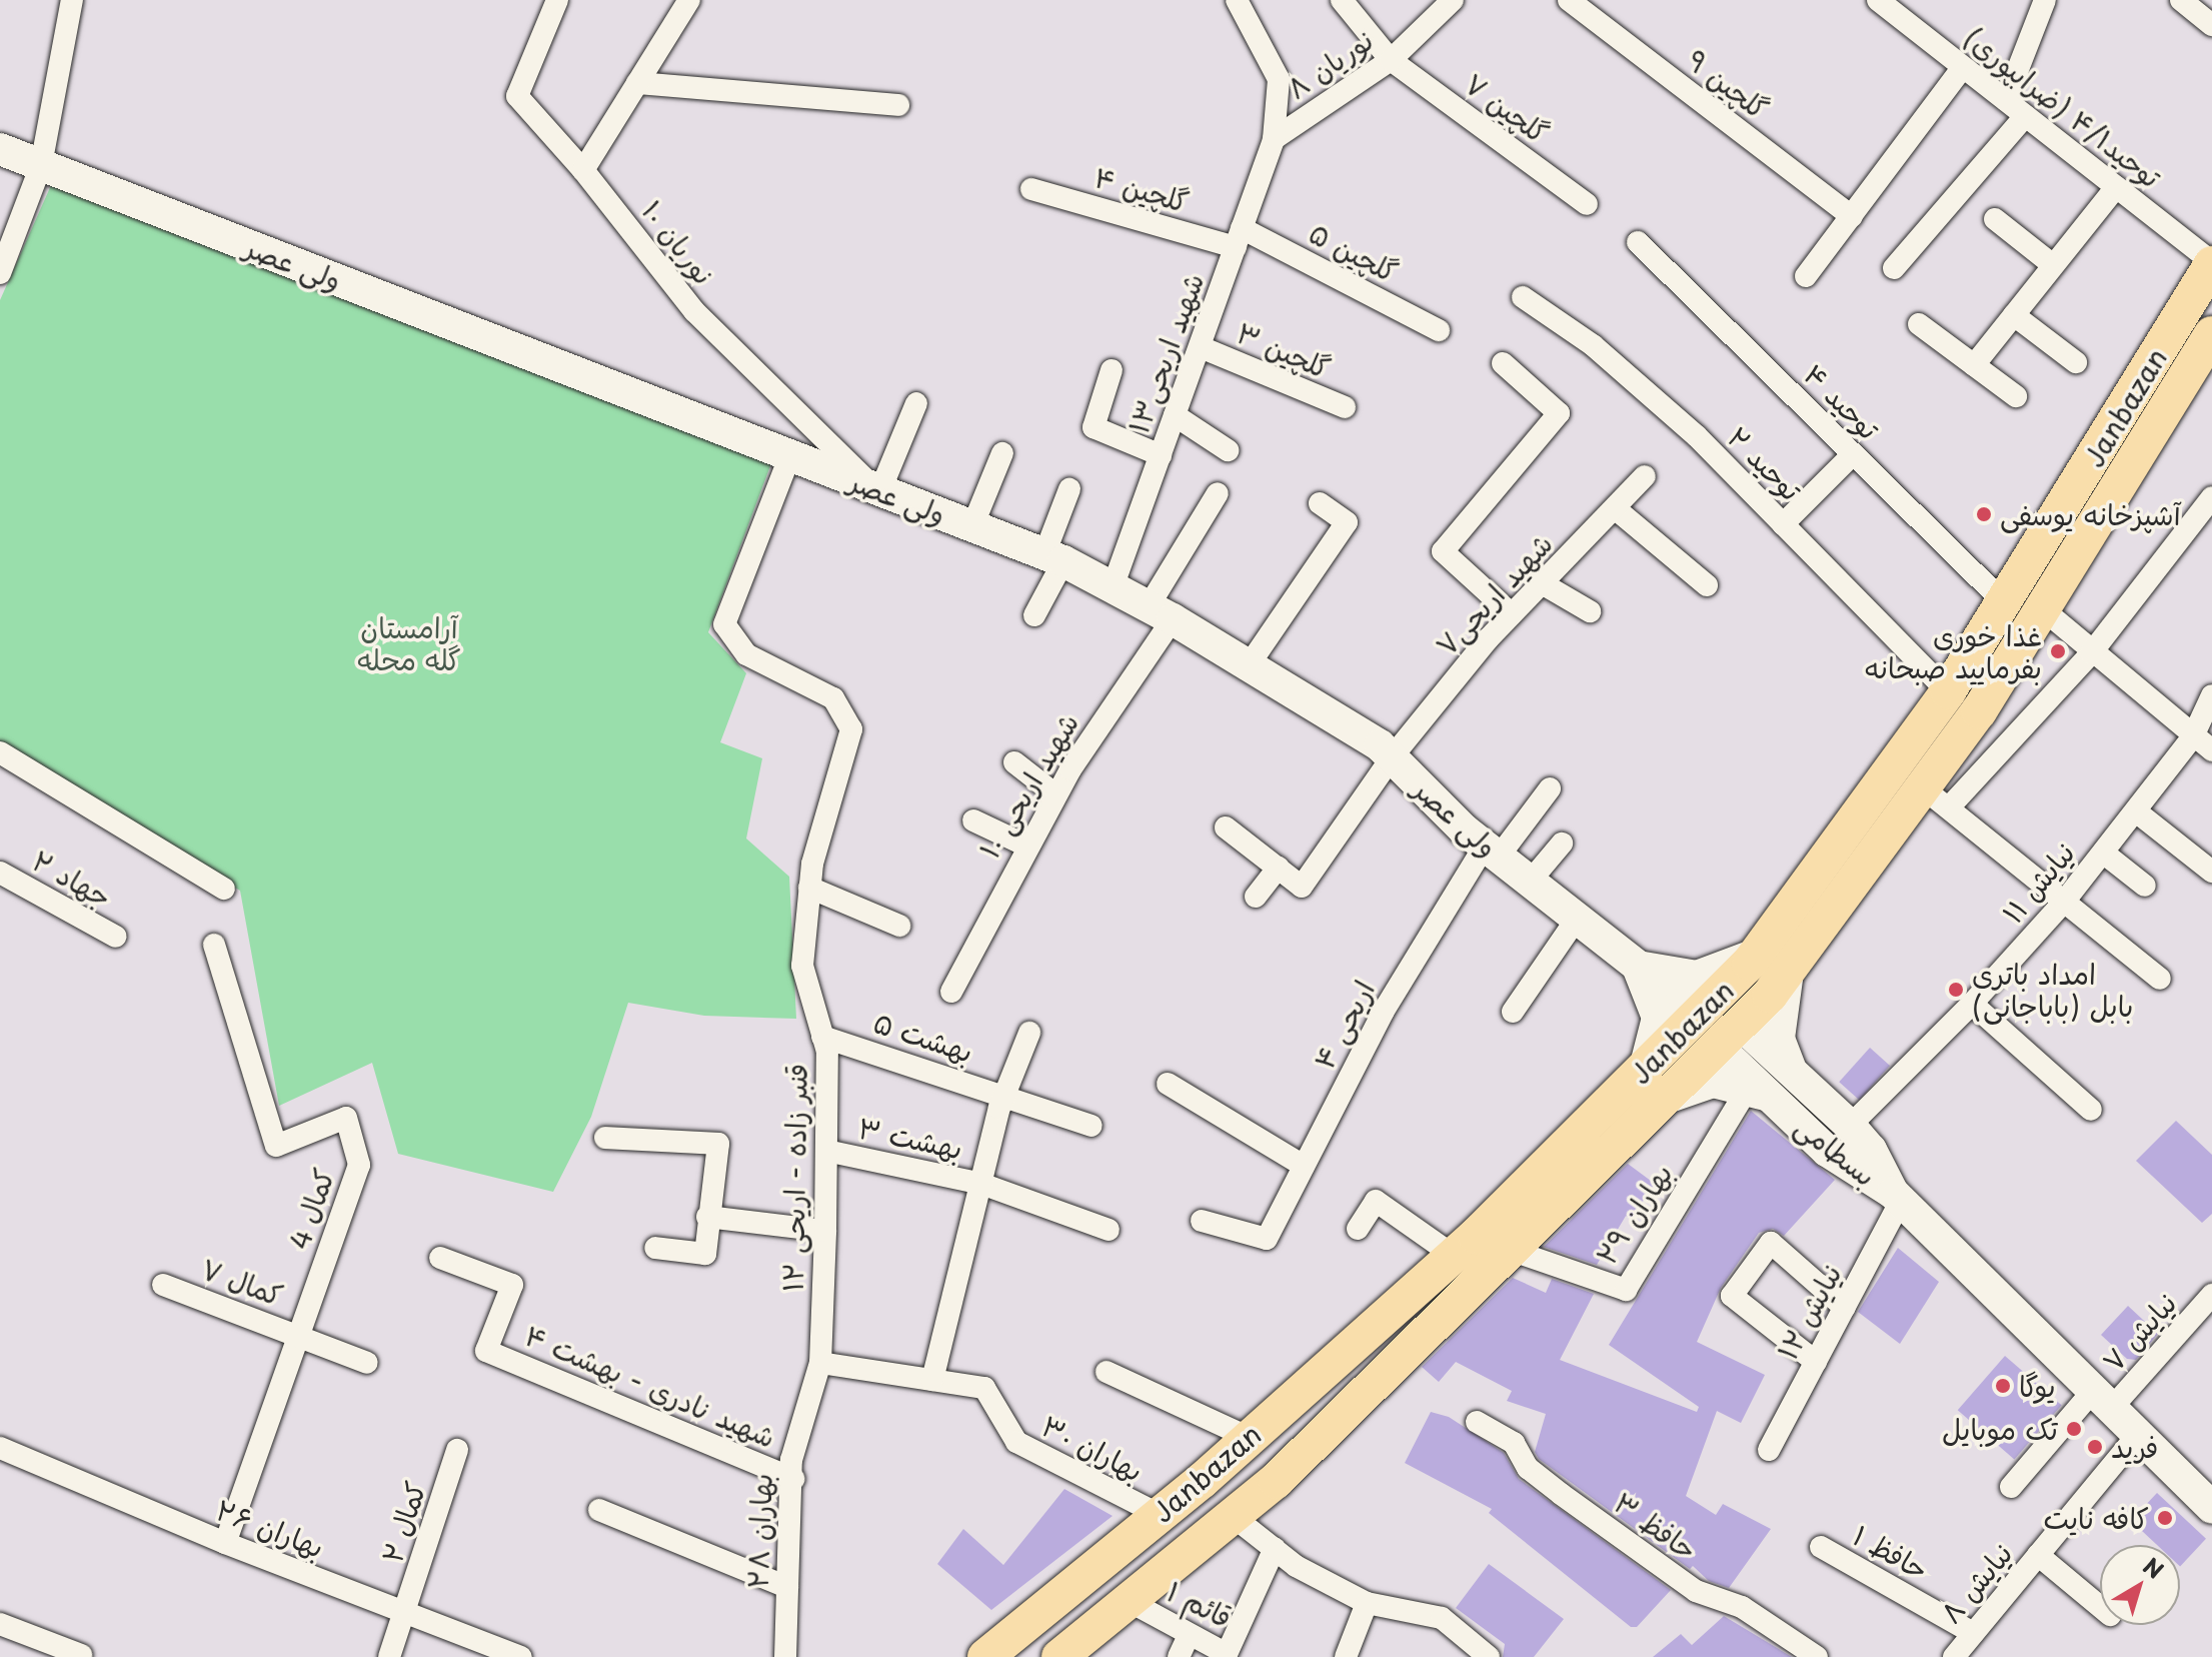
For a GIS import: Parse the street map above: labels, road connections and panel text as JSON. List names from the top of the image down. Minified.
{"streets":{"highway":["Janbazan"],"main road":["ولی عصر","بسطامی"],"street":["نوریان ۸","گلچین ۹","توحید۴/۱ (ضرابپوری)","گلچین ۷","گلچین ۴","نوریان ۱۰","گلچین ۵","گلچین ۳","شهید اریحی۱۳","توحید ۴","توحید ۲","شهید اریحی۷","شهید اریحی ۱۰","جهاد ۲","نیایش ۱۱","اریحی ۴","بهشت ۵","بهشت ۳","قنبر زاده - اریحی ۱۲","کمال 4","بهاران ۲۹","کمال ۷","نیایش ۱۲","نیایش ۷","شهید نادری - بهشت ۴","بهاران ۳۰","کمال ۲","حافظ ۳","بهاران ۲۶","بهاران ۲۸","حافظ ۱","نیایش ۸","قائم ۱"]},"crossings":[["نوریان ۸","گلچین ۷"],["نوریان ۸","شهید اریحی۱۳"],["توحید۴/۱ (ضرابپوری)","Janbazan"],["گلچین ۴","گلچین ۵"],["گلچین ۴","شهید اریحی۱۳"],["نوریان ۱۰","ولی عصر"],["گلچین ۵","شهید اریحی۱۳"],["ولی عصر","شهید اریحی۱۳"],["ولی عصر","Janbazan"],["ولی عصر","شهید اریحی۷"],["ولی عصر","شهید اریحی ۱۰"],["ولی عصر","اریحی ۴"],["ولی عصر","قنبر زاده - اریحی ۱۲"],["گلچین ۳","شهید اریحی۱۳"],["توحید ۴","Janbazan"],["Janbazan","توحید ۲"],["Janbazan","بسطامی"],["Janbazan","بهاران ۲۹"],["Janbazan","بهاران ۳۰"],["Janbazan","قائم ۱"],["نیایش ۱۱","بسطامی"],["بهشت ۵","قنبر زاده - اریحی ۱۲"],["بهشت ۳","قنبر زاده - اریحی ۱۲"],["بسطامی","بهاران ۲۹"],["بسطامی","نیایش ۱۲"],["قنبر زاده - اریحی ۱۲","بهاران ۲۸"],["کمال 4","کمال ۷"],["کمال 4","بهاران ۲۶"],["شهید نادری - بهشت ۴","بهاران ۲۸"],["کمال ۲","بهاران ۲۶"],["حافظ ۱","نیایش ۸"]],"parks":["آرامستان گله محله"],"places":["آشپزخانه یوسفی","غذا خوری بفرمایید صبحانه","امداد باتری بابل (باباجانی)","یوگا","تک موبایل","فرید","کافه نایت"],"north":"top right"}
